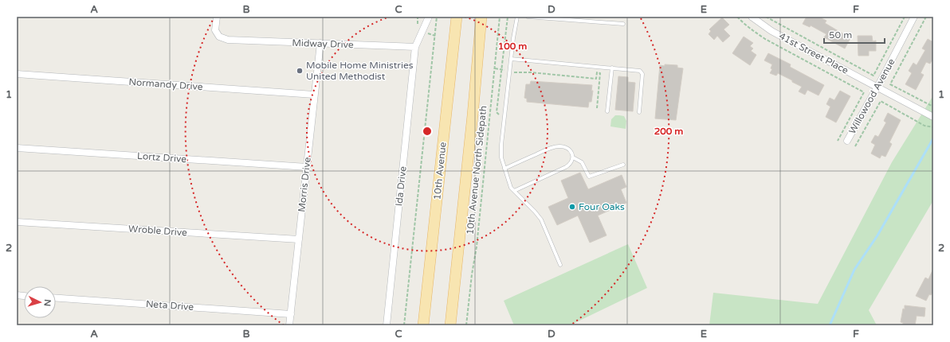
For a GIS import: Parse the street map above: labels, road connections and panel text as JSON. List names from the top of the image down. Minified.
{"streets":{"main road":["10th Avenue"],"street":["Midway Drive","41st Street Place","Normandy Drive","Willowood Avenue","Lortz Drive","Morris Drive","Ida Drive","Wroble Drive","Neta Drive"],"path":["10th Avenue North Sidepath"]},"crossings":[["Midway Drive","Morris Drive"],["Midway Drive","Ida Drive"],["41st Street Place","Willowood Avenue"],["Normandy Drive","Morris Drive"],["Lortz Drive","Morris Drive"],["Morris Drive","Wroble Drive"],["Morris Drive","Neta Drive"]],"places":["Mobile Home Ministries United Methodist","Four Oaks"],"scale_bar":"50 m","north":"right","grid":{"columns":["A","B","C","D","E","F"],"rows":["1","2"]},"rings":["100 m","200 m"]}
